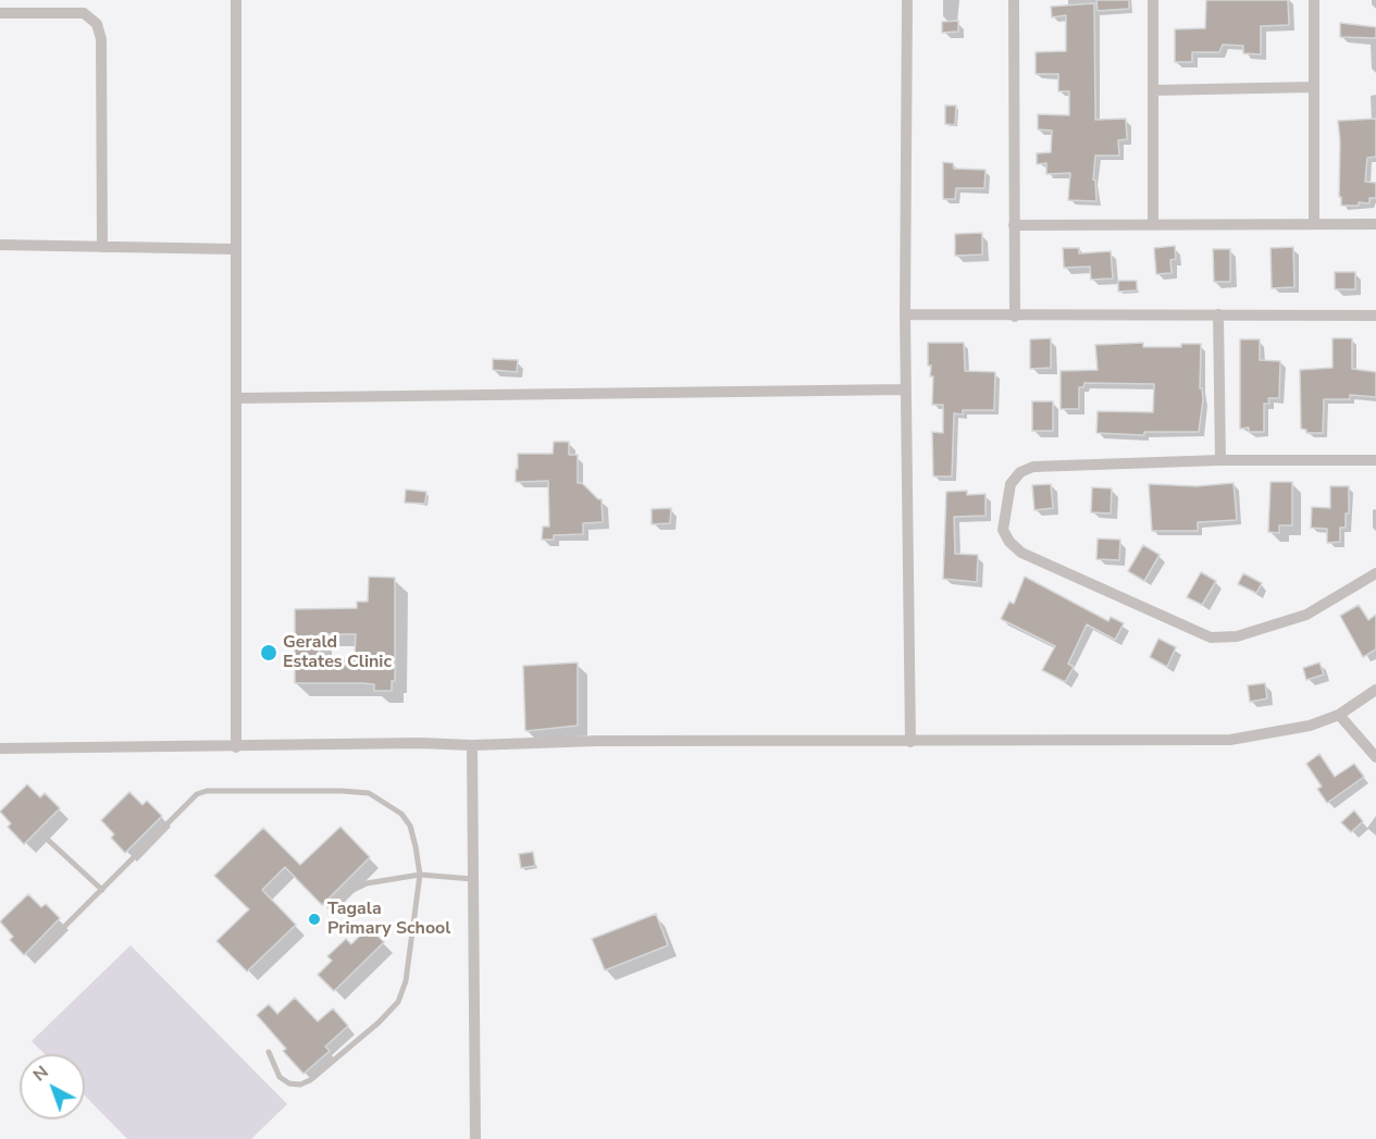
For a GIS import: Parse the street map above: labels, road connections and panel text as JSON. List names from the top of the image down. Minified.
{"places":["Gerald Estates Clinic","Tagala Primary School"],"north":"top left"}
